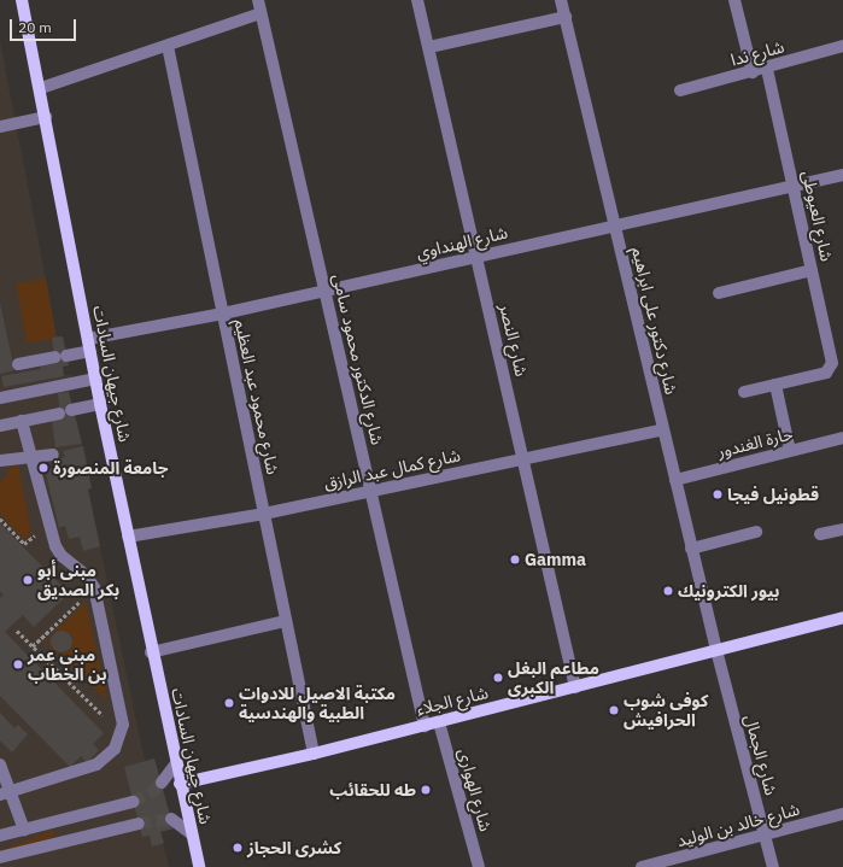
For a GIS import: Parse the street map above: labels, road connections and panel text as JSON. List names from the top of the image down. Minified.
{"streets":{"main road":["شارع جيهان السادات","شارع الجلاء"],"street":["شارع ندا","شارع العيوطى","شارع الهنداوي","شارع دكتور على ابراهيم","شارع النصر","شارع الدكتور محمود سامى","شارع محمود عبد العظيم","حارة الغندور","شارع كمال عبد الرازق","شارع الجمال","شارع الهوارى","شارع خالد بن الوليد"]},"crossings":[["شارع ندا","شارع العيوطى"],["شارع العيوطى","شارع الهنداوي"],["شارع الهنداوي","شارع دكتور على ابراهيم"],["شارع الهنداوي","شارع النصر"],["شارع الهنداوي","شارع الدكتور محمود سامى"],["شارع الهنداوي","شارع جيهان السادات"],["شارع الهنداوي","شارع محمود عبد العظيم"],["شارع دكتور على ابراهيم","حارة الغندور"],["شارع دكتور على ابراهيم","شارع كمال عبد الرازق"],["شارع دكتور على ابراهيم","شارع الجلاء"],["شارع دكتور على ابراهيم","شارع الجمال"],["شارع النصر","شارع كمال عبد الرازق"],["شارع النصر","شارع الجلاء"],["شارع الدكتور محمود سامى","شارع كمال عبد الرازق"],["شارع الدكتور محمود سامى","شارع الجلاء"],["شارع جيهان السادات","شارع كمال عبد الرازق"],["شارع جيهان السادات","شارع الجلاء"],["شارع محمود عبد العظيم","شارع كمال عبد الرازق"],["شارع محمود عبد العظيم","شارع الجلاء"],["شارع الجلاء","شارع الجمال"],["شارع الجلاء","شارع الهوارى"],["شارع الجمال","شارع خالد بن الوليد"]],"places":["جامعة المنصورة","قطونيل فيجا","Gamma","مبنى أبو بكر الصديق","بيور الكترونيك","مبنى عمر بن الخطاب","مطاعم البغل الكبرى","مكتبة الاصيل للادوات الطبية والهندسية","كوفى شوب الحرافيش","طه للحقائب","كشرى الحجاز"],"scale_bar":"20 m"}
